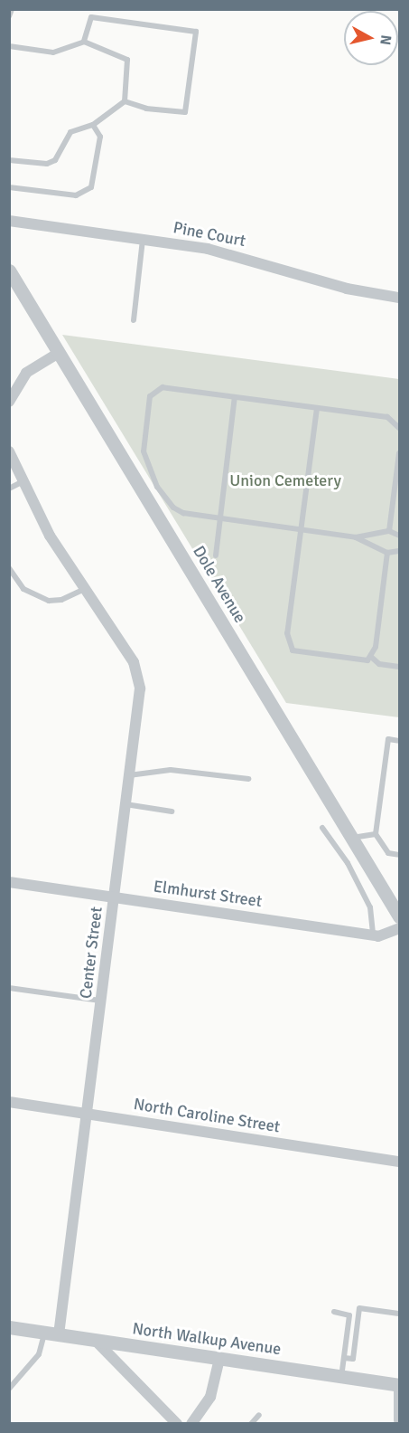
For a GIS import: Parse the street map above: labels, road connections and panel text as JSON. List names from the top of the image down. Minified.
{"streets":{"street":["Pine Court","Dole Avenue","Elmhurst Street","Center Street","North Caroline Street","North Walkup Avenue"]},"crossings":[["Elmhurst Street","Center Street"],["Center Street","North Caroline Street"],["Center Street","North Walkup Avenue"]],"parks":["Union Cemetery"],"north":"right"}
